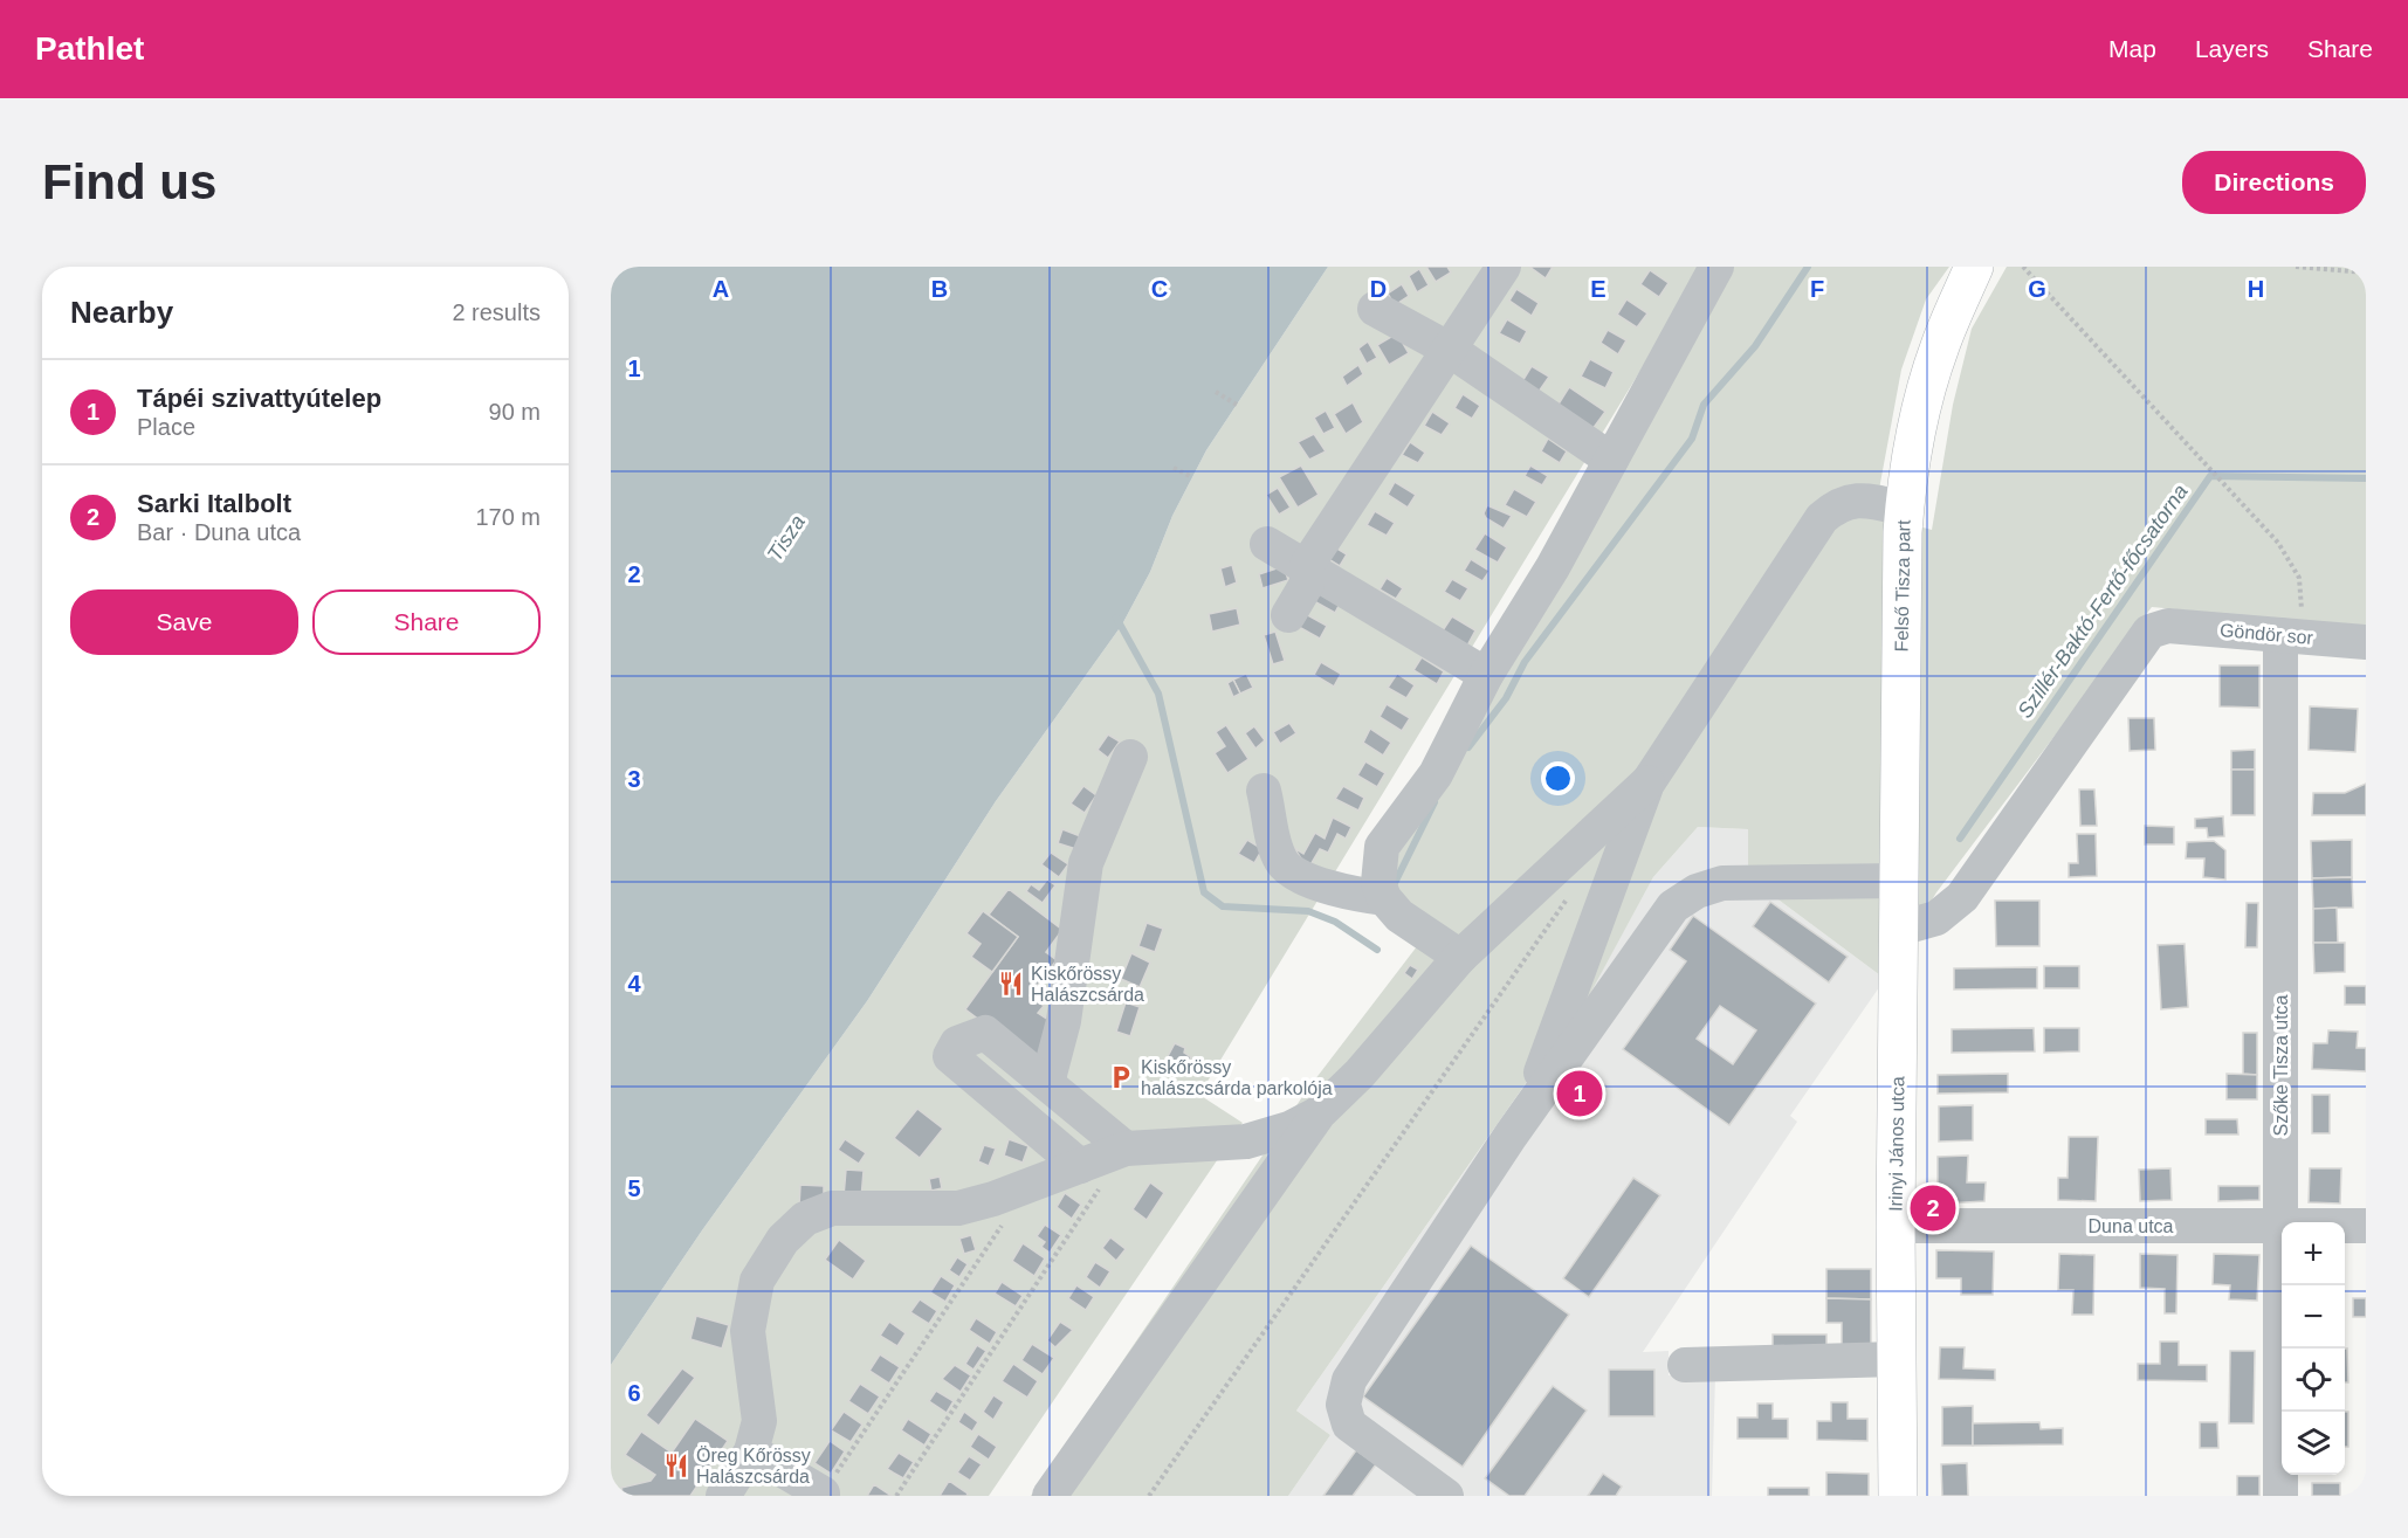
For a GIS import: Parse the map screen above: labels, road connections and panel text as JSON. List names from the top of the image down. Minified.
{"streets":{"main road":["Felső Tisza part","Irinyi János utca"],"street":["Göndör sor","Szőke Tisza utca","Duna utca"]},"crossings":[["Felső Tisza part","Göndör sor"],["Felső Tisza part","Irinyi János utca"],["Göndör sor","Szőke Tisza utca"],["Göndör sor","Irinyi János utca"],["Szőke Tisza utca","Duna utca"],["Irinyi János utca","Duna utca"]],"water":["Tisza","Szillér-Baktó-Fertő-főcsatorna"],"places":{"restaurant":["Kiskőrössy Halászcsárda","Öreg Kőrössy Halászcsárda"],"parking":["Kiskőrössy halászcsárda parkolója"]},"page":{"header":"Pathlet","nav":["Map","Layers","Share"],"buttons":["Directions",["Save","Share"]],"title":"Find us","heading":["Nearby","2 results"],"list":[{"mark":"1","name":"Tápéi szivattyútelep","note":"Place","value":"90 m"},{"mark":"2","name":"Sarki Italbolt","note":"Bar · Duna utca","value":"170 m"}],"pins":["1","2"],"map_buttons":["+","−"]},"grid":{"columns":["A","B","C","D","E","F","G","H"],"rows":["1","2","3","4","5","6"]}}
